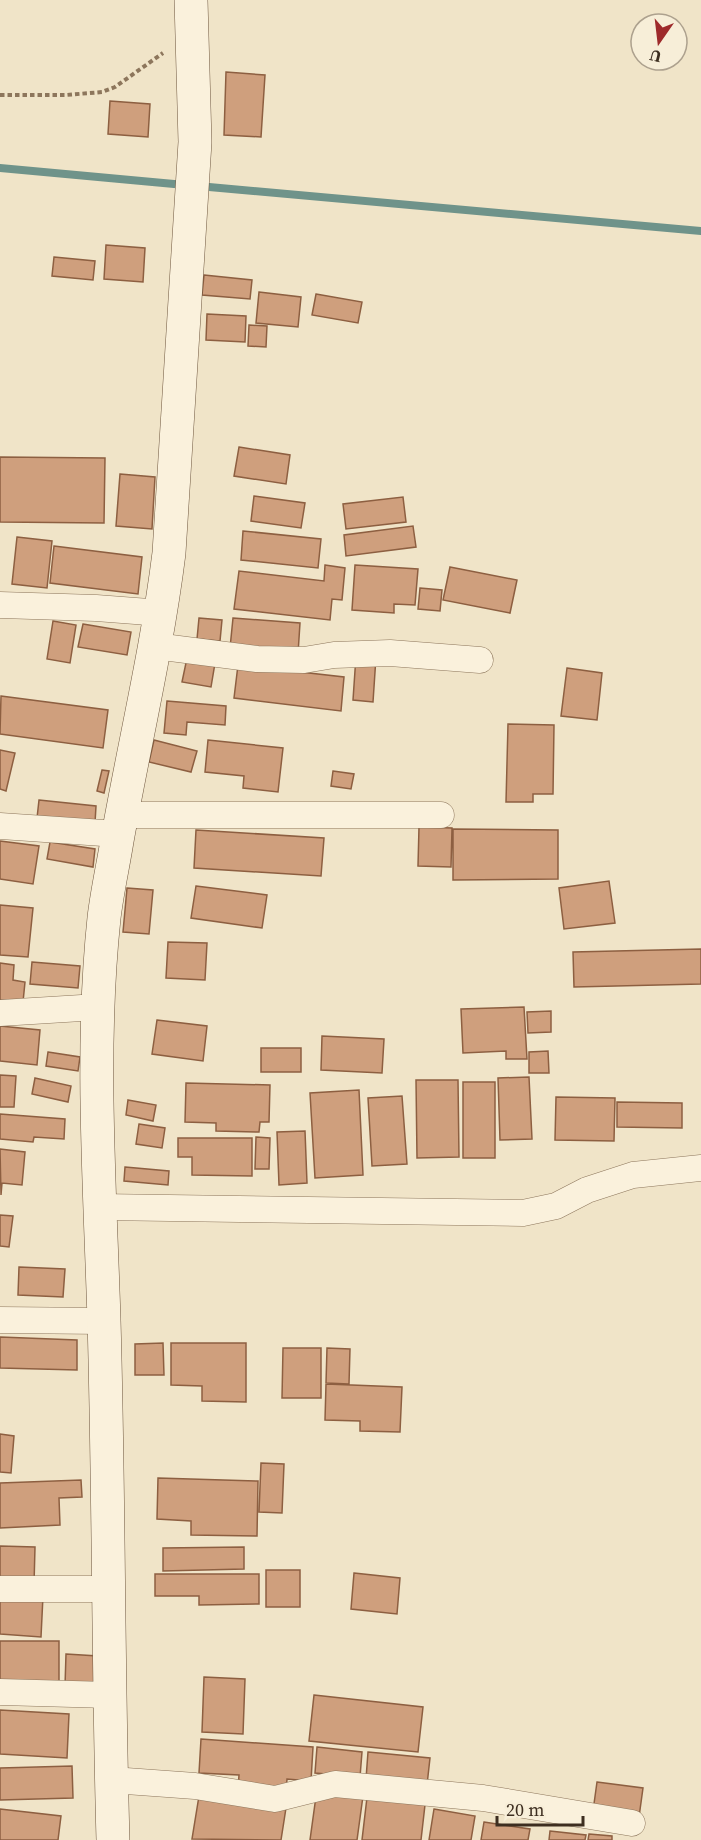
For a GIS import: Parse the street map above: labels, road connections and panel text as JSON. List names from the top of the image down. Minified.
{"scale_bar":"20 m","north":"bottom"}
